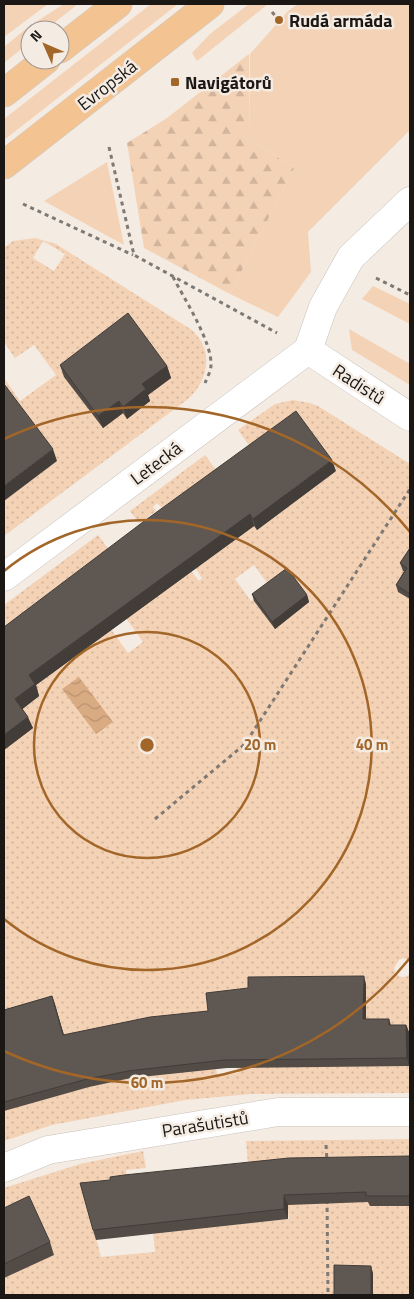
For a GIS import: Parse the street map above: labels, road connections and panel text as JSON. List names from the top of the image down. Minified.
{"streets":{"main road":["Evropská"],"street":["Radistů","Letecká","Parašutistů"]},"crossings":[["Radistů","Letecká"]],"places":{"other":["Rudá armáda"],"transit":["Navigátorů"]},"north":"top left","rings":["20 m","40 m","60 m"]}
